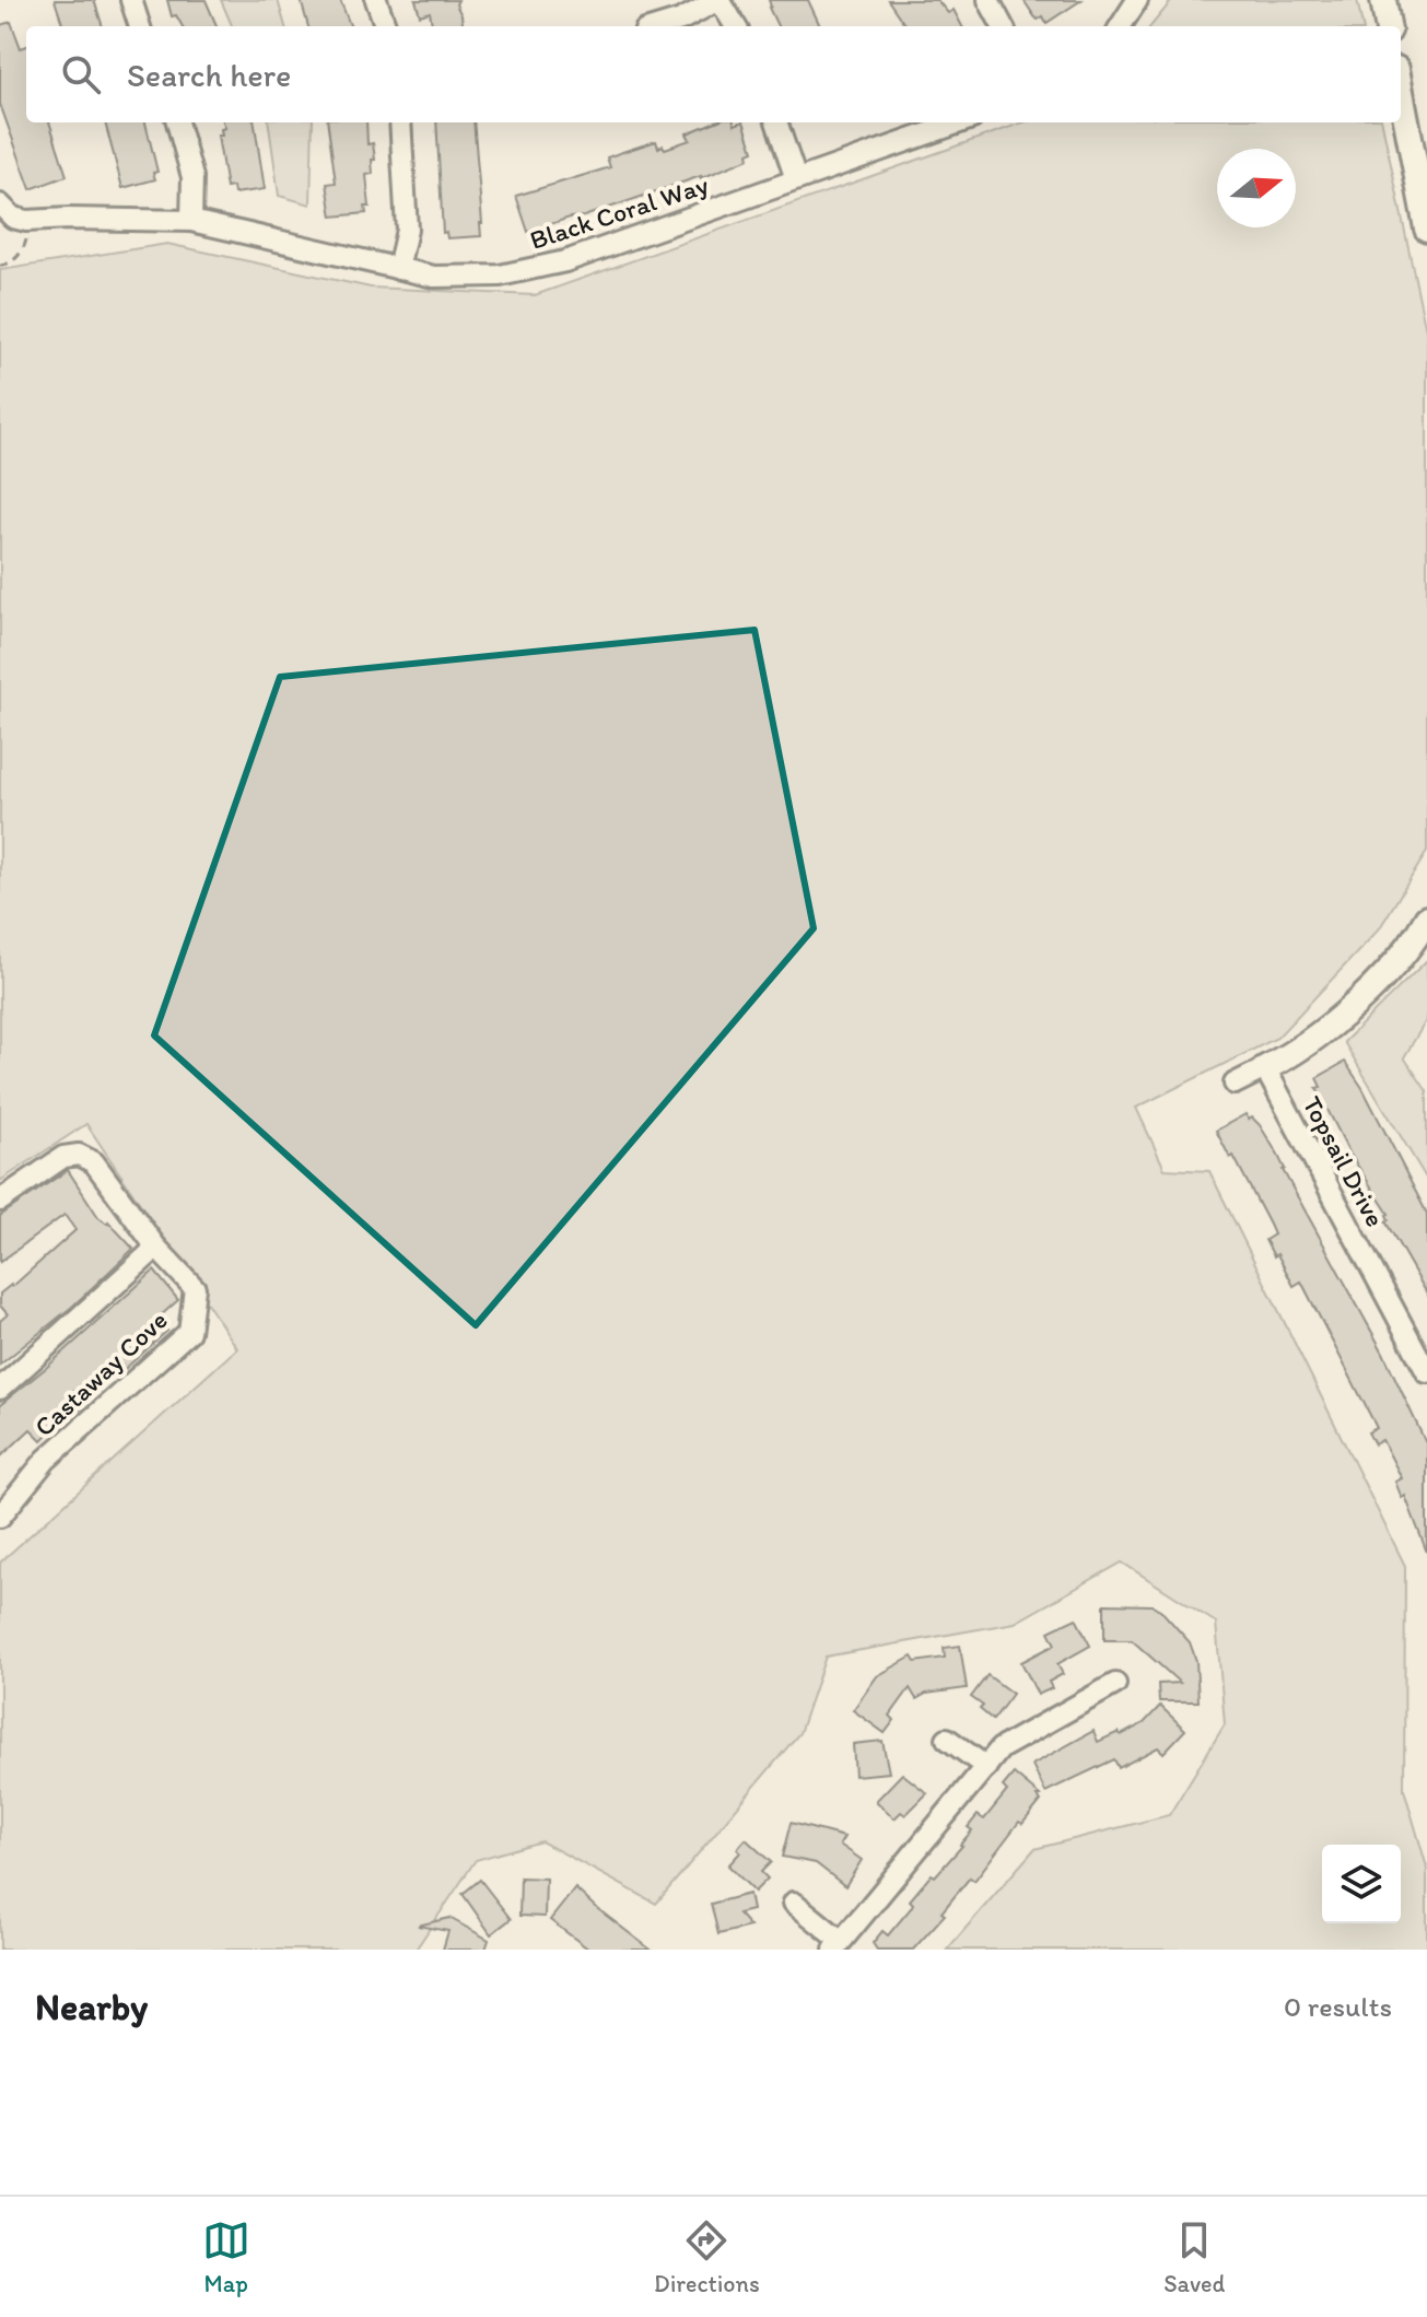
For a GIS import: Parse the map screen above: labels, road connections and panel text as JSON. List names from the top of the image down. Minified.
{"streets":{"street":["Black Coral Way","Topsail Drive","Castaway Cove"]},"north":"right","page":{"search":"Search here","heading":["Nearby","0 results"],"nav":["Map","Directions","Saved"]}}
